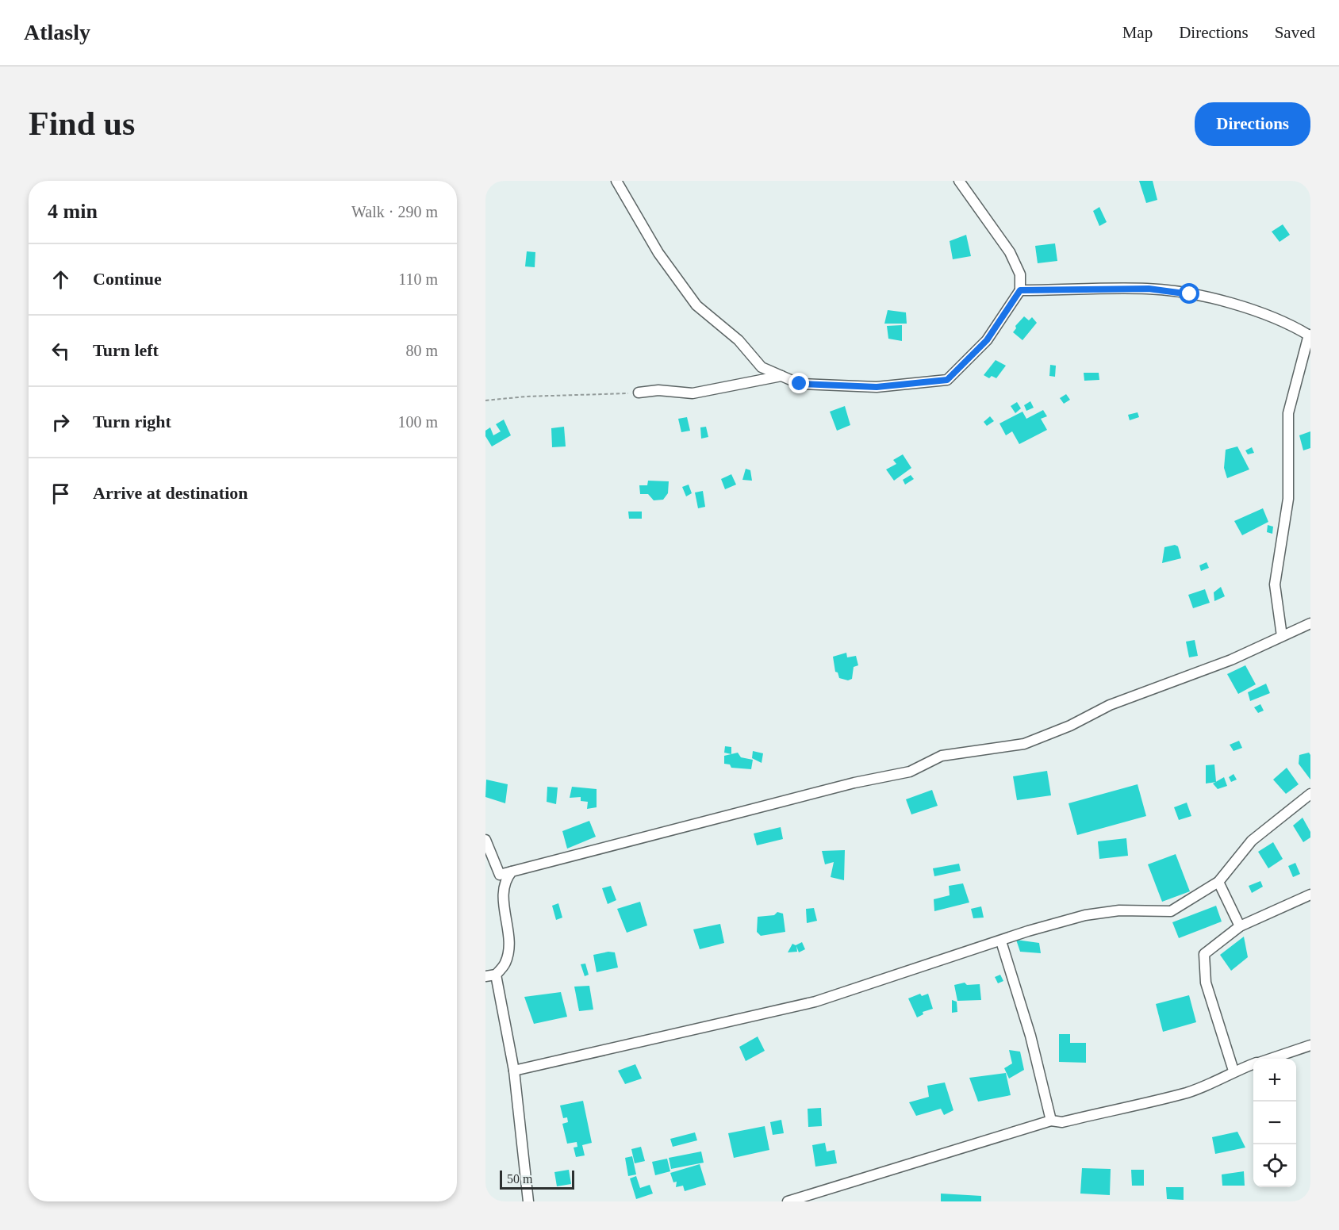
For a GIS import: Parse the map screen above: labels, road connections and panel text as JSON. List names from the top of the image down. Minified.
{"scale_bar":"50 m","page":{"header":"Atlasly","nav":["Map","Directions","Saved"],"buttons":"Directions","title":"Find us","heading":["4 min","Walk · 290 m"],"list":[["Continue","110 m"],["Turn left","80 m"],["Turn right","100 m"],"Arrive at destination"],"map_buttons":["+","−"],"scale":"50 m"}}
